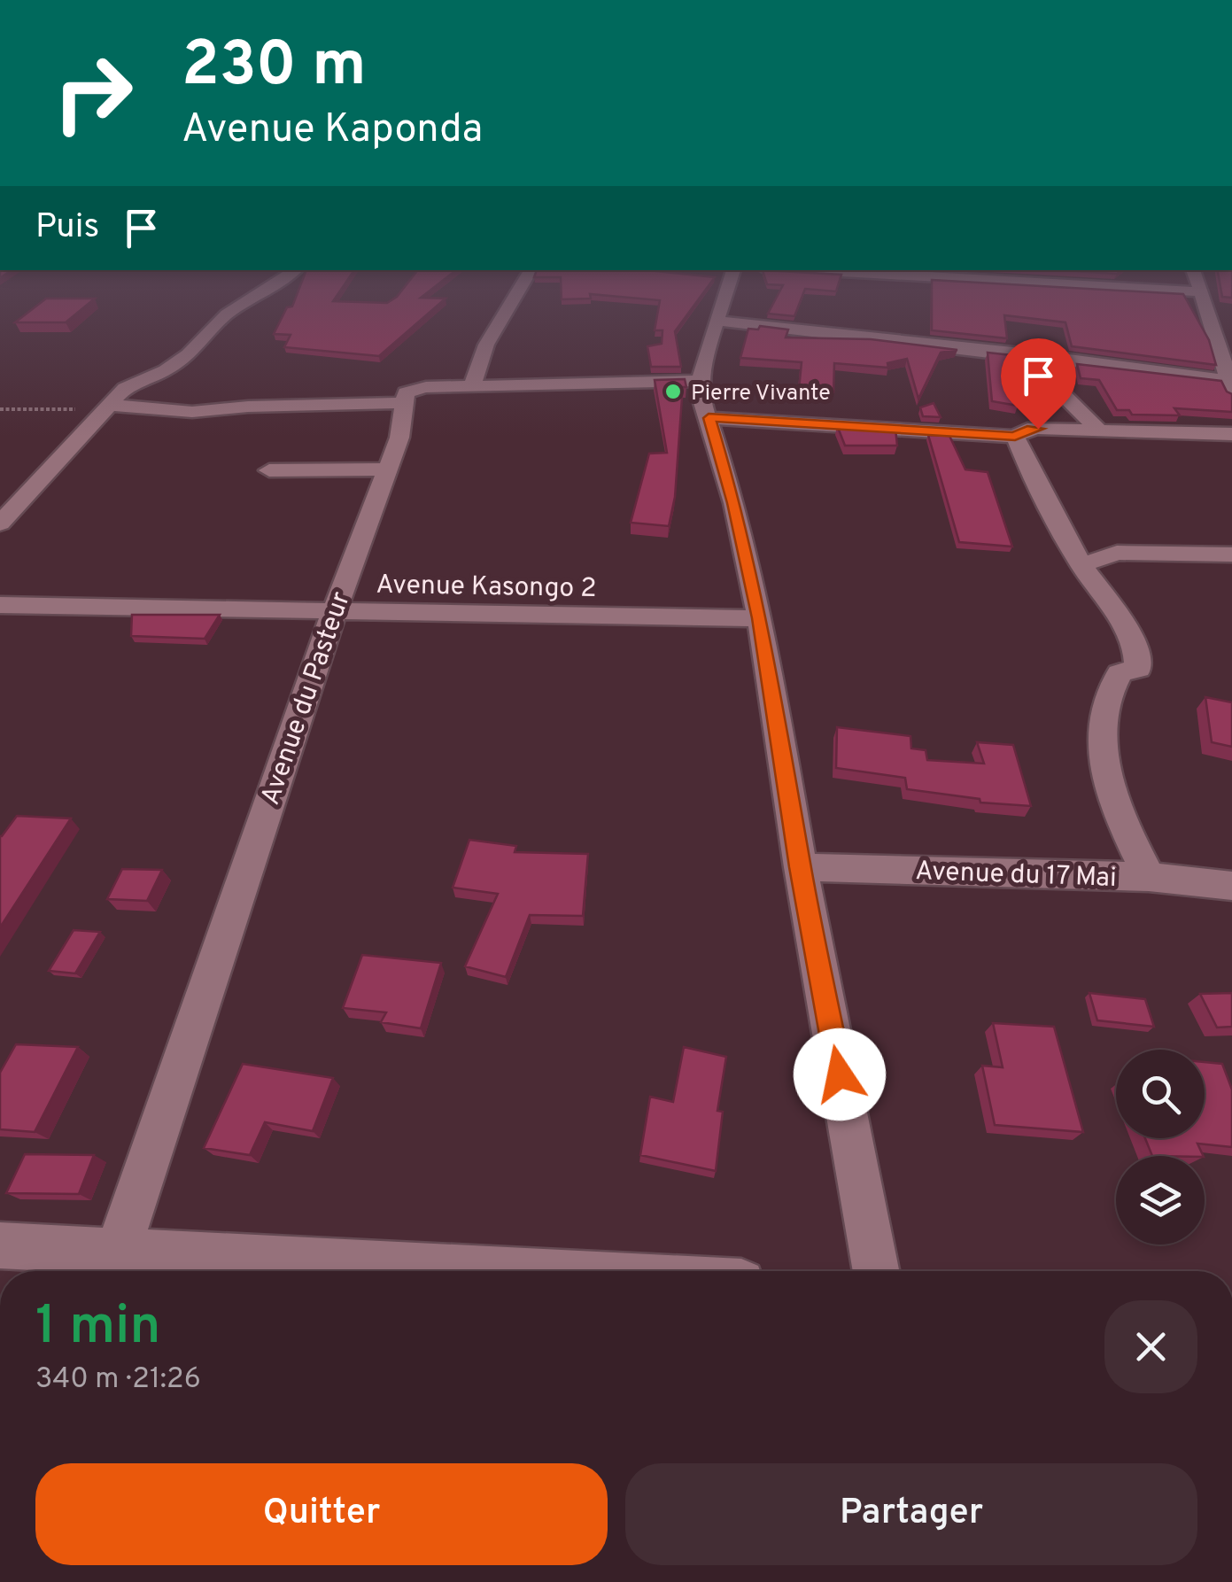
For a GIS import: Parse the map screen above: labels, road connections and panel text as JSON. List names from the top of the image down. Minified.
{"streets":{"street":["Avenue Kasongo 2","Avenue du Pasteur","Avenue du 17 Mai"]},"crossings":[["Avenue Kasongo 2","Avenue du Pasteur"]],"places":["Pierre Vivante"],"page":{"turn":["230 m","Avenue Kaponda"],"then":"Puis","heading":["1 min","340 m · 21:26"],"buttons":["Quitter","Partager"]}}
